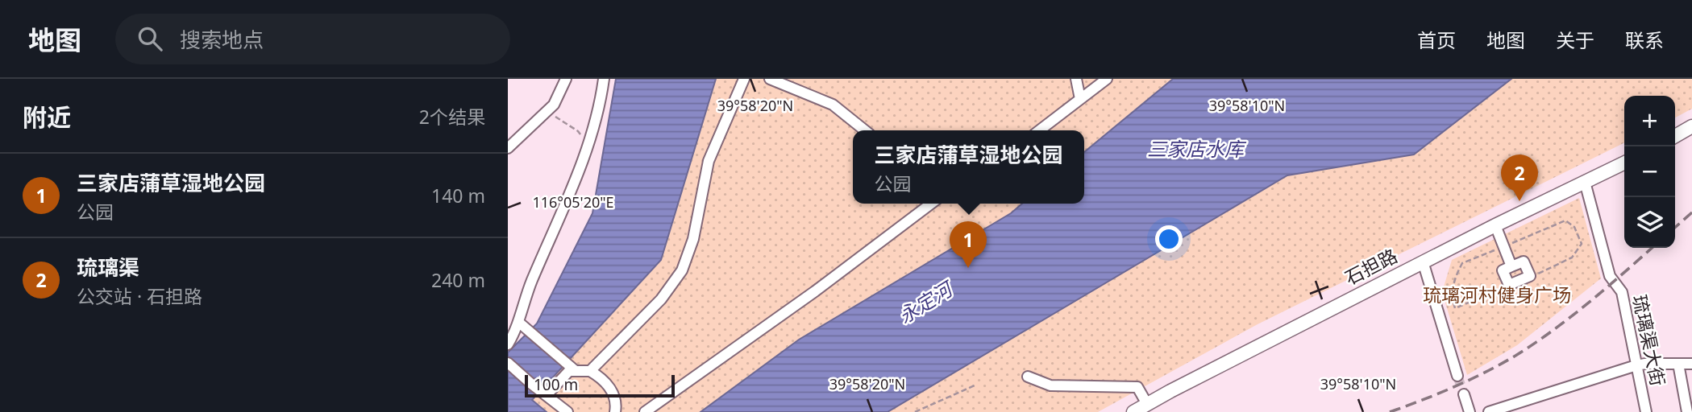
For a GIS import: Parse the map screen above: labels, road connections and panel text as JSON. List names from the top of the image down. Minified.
{"streets":{"main road":["石担路"],"street":["琉璃渠大街"]},"crossings":[["石担路","琉璃渠大街"]],"water":["三家店水库","永定河"],"parks":["琉璃河村健身广场"],"scale_bar":"100 m","page":{"header":"地图","search":"搜索地点","nav":["首页","地图","关于","联系"],"heading":["附近","2个结果"],"map_buttons":["+","−"],"popup":["三家店蒲草湿地公园","公园"],"list":[{"mark":"1","name":"三家店蒲草湿地公园","note":"公园","value":"140 m"},{"mark":"2","name":"琉璃渠","note":"公交站 · 石担路","value":"240 m"}],"pins":["2","1"],"scale":"100 m"},"coordinates":["39°58'10\"N","39°58'20\"N","116°05'20\"E"]}
